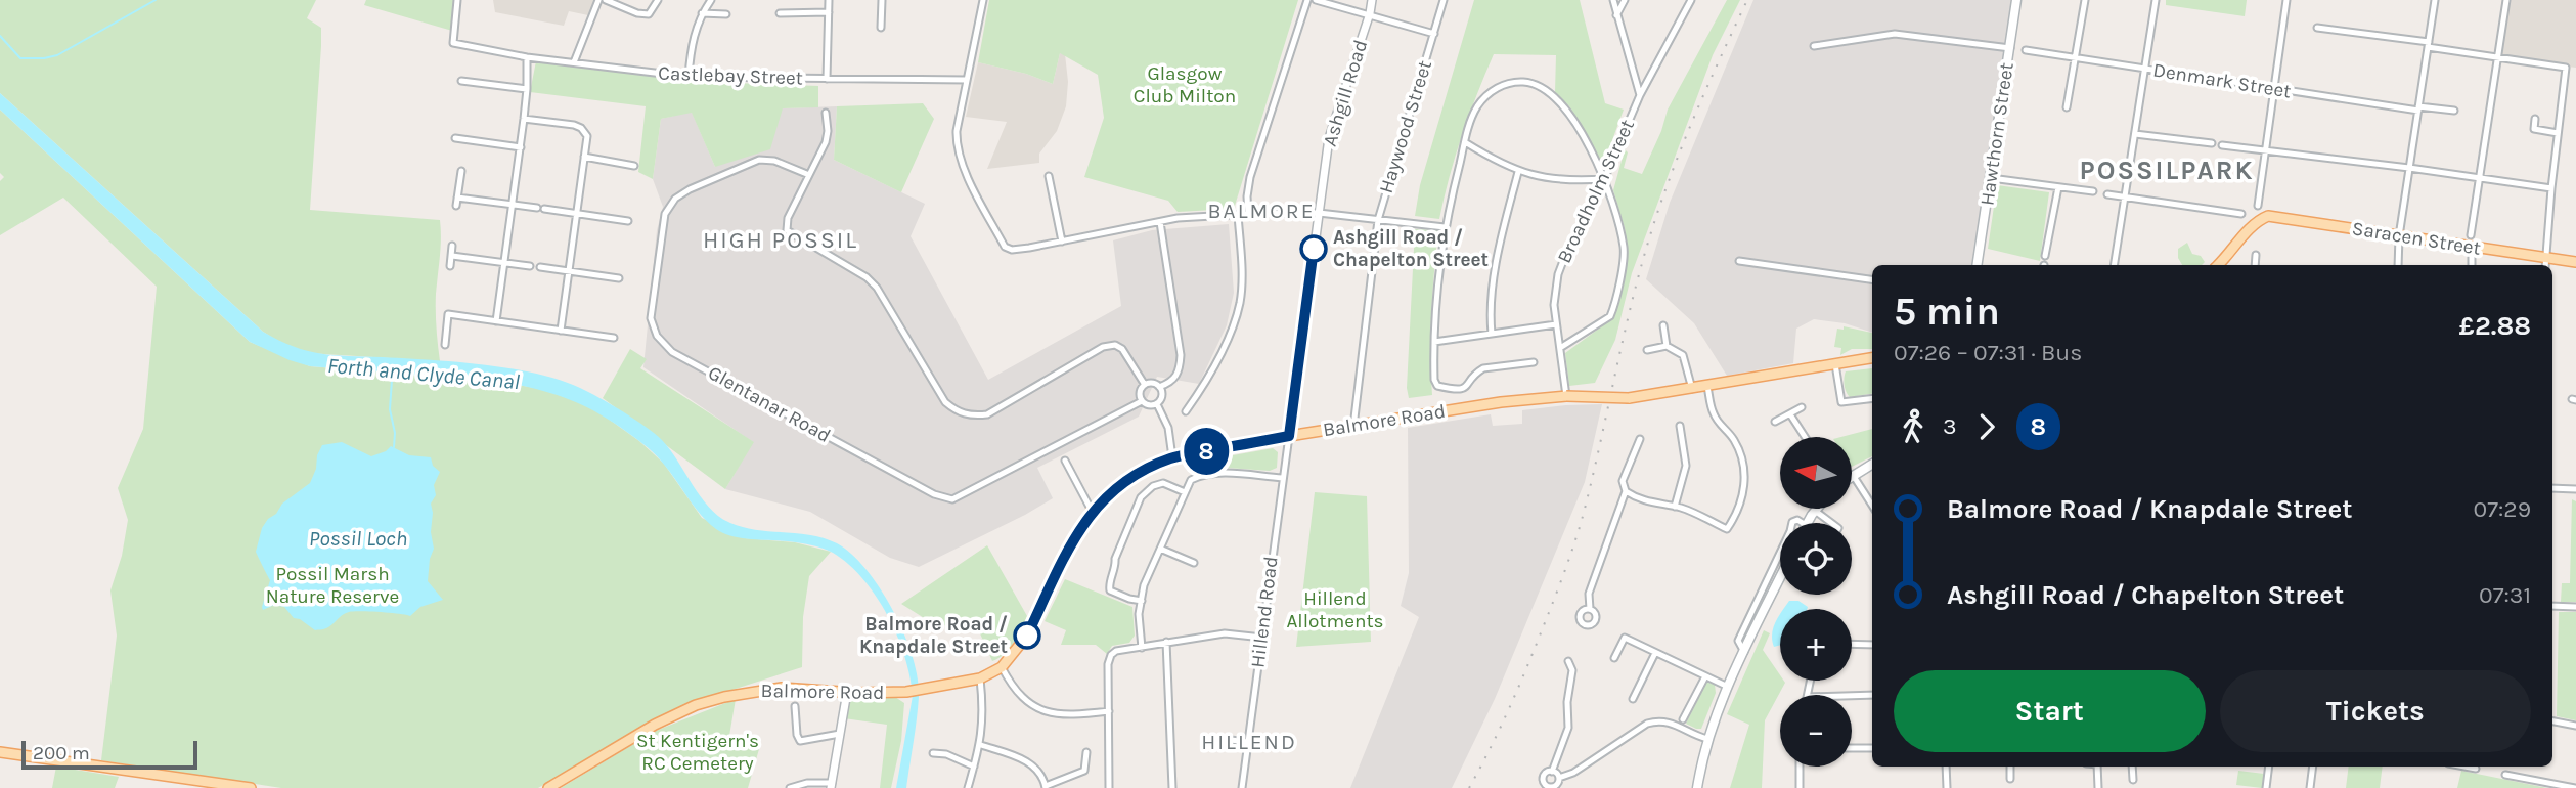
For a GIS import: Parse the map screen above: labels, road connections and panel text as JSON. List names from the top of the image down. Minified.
{"streets":{"main road":["Hawthorn Street","Saracen Street","Balmore Road"],"street":["Castlebay Street","Denmark Street","Ashgill Road","Haywood Street","Broadholm Street","Glentanar Road","Hillend Road"]},"crossings":[["Ashgill Road","Balmore Road"],["Ashgill Road","Hillend Road"],["Haywood Street","Balmore Road"],["Broadholm Street","Balmore Road"],["Balmore Road","Hillend Road"]],"districts":["POSSILPARK","BALMORE","HIGH POSSIL","HILLEND"],"water":["Forth and Clyde Canal","Possil Loch"],"parks":["Glasgow Club Milton","Possil Marsh Nature Reserve","Hillend Allotments","St Kentigern's RC Cemetery"],"places":["Ashgill Road / Chapelton Street","Balmore Road / Knapdale Street"],"lines":["bus line 8"],"scale_bar":"200 m","north":"left","page":{"on_map":"8","heading":["5 min","07:26 – 07:31 · Bus","£2.88"],"legs":["3","8"],"map_buttons":["+","−"],"list":[{"name":"Balmore Road / Knapdale Street","value":"07:29"},{"name":"Ashgill Road / Chapelton Street","value":"07:31"}],"buttons":["Start","Tickets"],"scale":"200 m"}}
